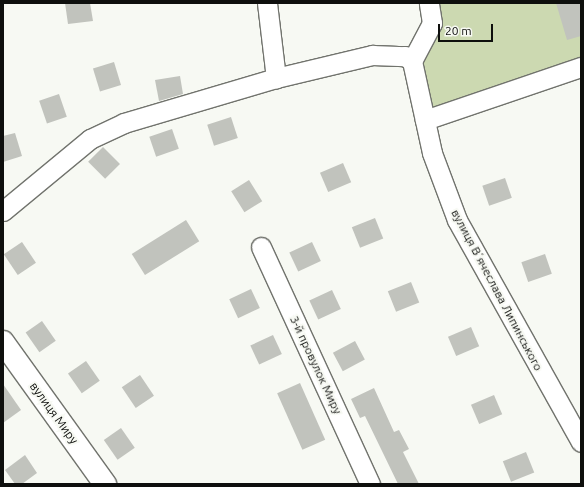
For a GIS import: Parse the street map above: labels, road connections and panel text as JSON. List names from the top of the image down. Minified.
{"streets":{"street":["вулиця Вʼячеслава Липинського","3-й провулок Миру","вулиця Миру"]},"scale_bar":"20 m"}
